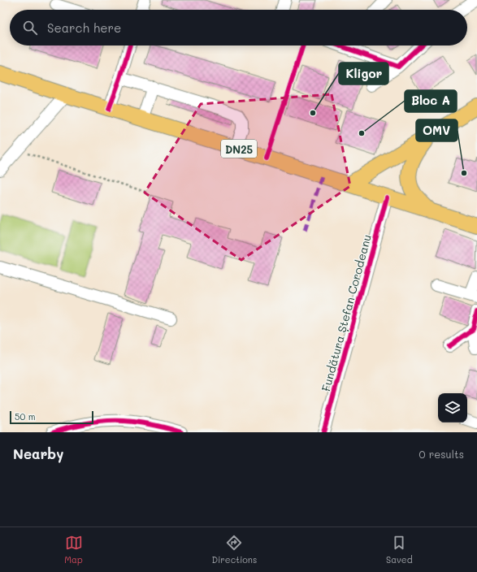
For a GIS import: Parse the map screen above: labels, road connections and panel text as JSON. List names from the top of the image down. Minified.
{"streets":{"main road":["DN25"],"street":["Fundătura Ștefan Corodeanu"]},"crossings":[["DN25","Fundătura Ștefan Corodeanu"]],"places":["Kligor","Bloc A","OMV"],"scale_bar":"50 m","page":{"search":"Search here","scale":"50 m","heading":["Nearby","0 results"],"nav":["Map","Directions","Saved"]}}
